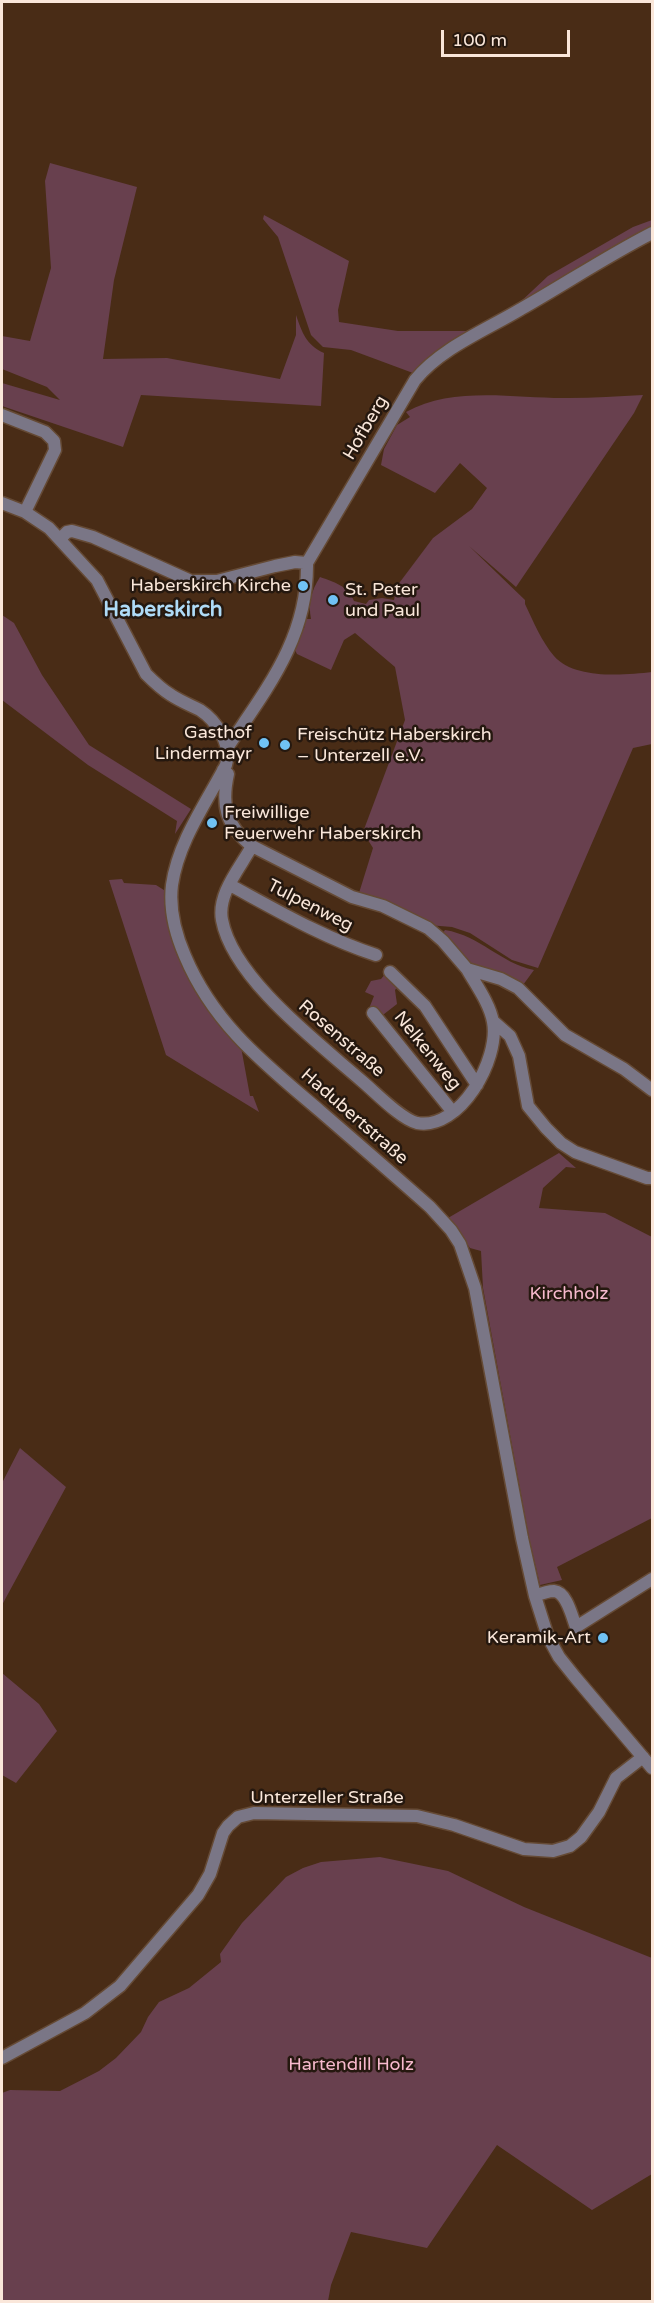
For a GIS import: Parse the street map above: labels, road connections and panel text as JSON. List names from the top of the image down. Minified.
{"streets":{"street":["Hofberg","Tulpenweg","Rosenstraße","Nelkenweg","Hadubertstraße","Unterzeller Straße"]},"crossings":[["Tulpenweg","Rosenstraße"],["Rosenstraße","Nelkenweg"],["Rosenstraße","Hadubertstraße"],["Hadubertstraße","Unterzeller Straße"]],"districts":["Haberskirch"],"parks":["Kirchholz","Hartendill Holz"],"places":["Haberskirch Kirche","St. Peter und Paul","Gasthof Lindermayr","Freischütz Haberskirch – Unterzell e.V.","Freiwillige Feuerwehr Haberskirch","Keramik-Art"],"scale_bar":"100 m"}
